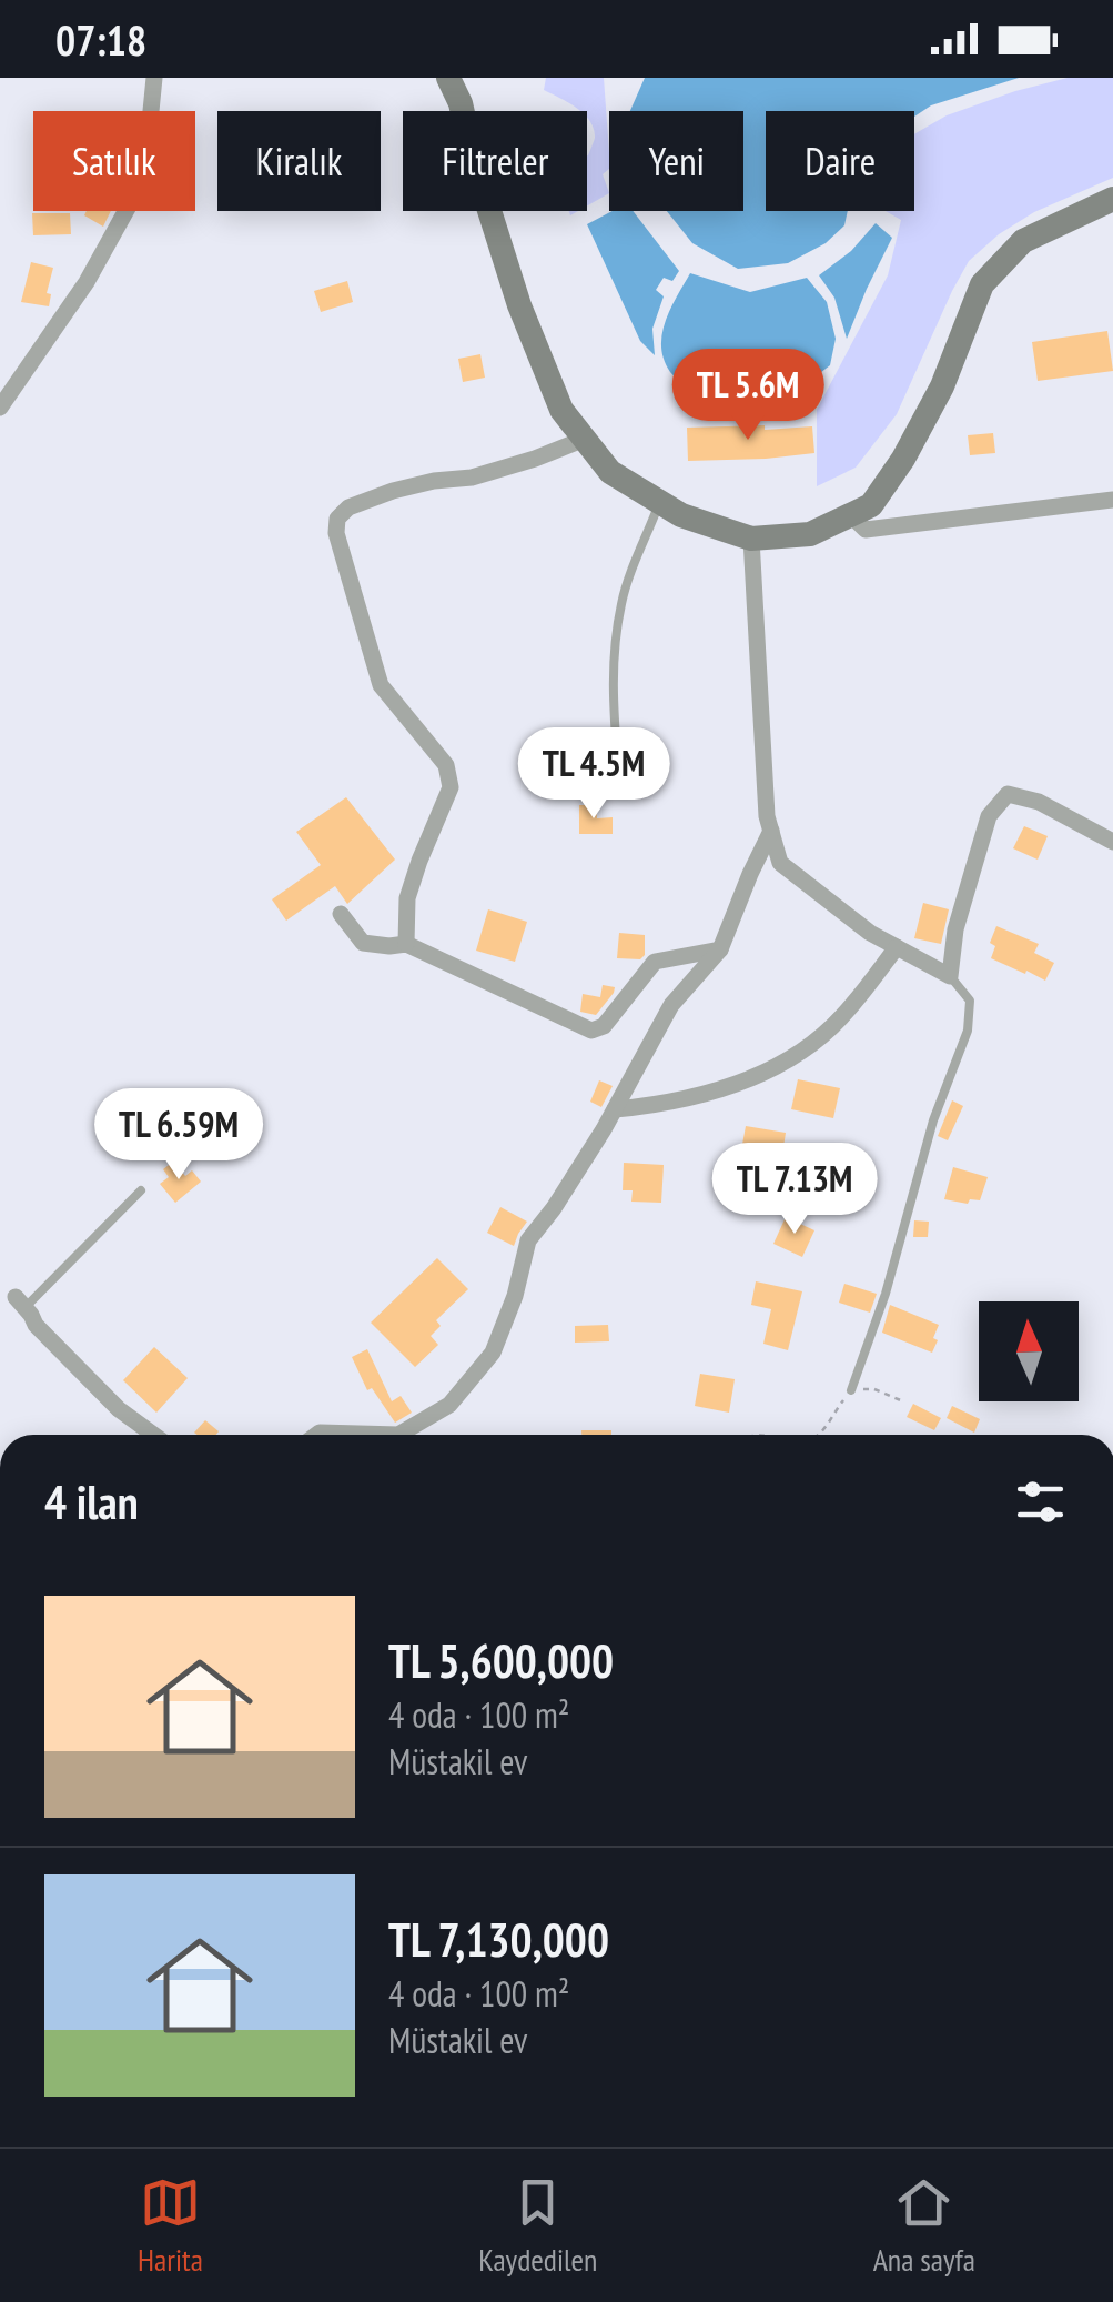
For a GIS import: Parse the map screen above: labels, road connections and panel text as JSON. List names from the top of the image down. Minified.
{"north":"top","page":{"status":"07:18","chip":["Satılık","Kiralık","Filtreler","Yeni","Daire"],"price":["TL 5.6M","TL 4.5M","TL 6.59M","TL 7.13M"],"heading":"4 ilan","list":[{"name":"TL 5,600,000","note":"4 oda · 100 m² · Müstakil ev"},{"name":"TL 7,130,000","note":"4 oda · 100 m² · Müstakil ev"}],"tabs":["Harita","Kaydedilen","Ana sayfa"]}}
